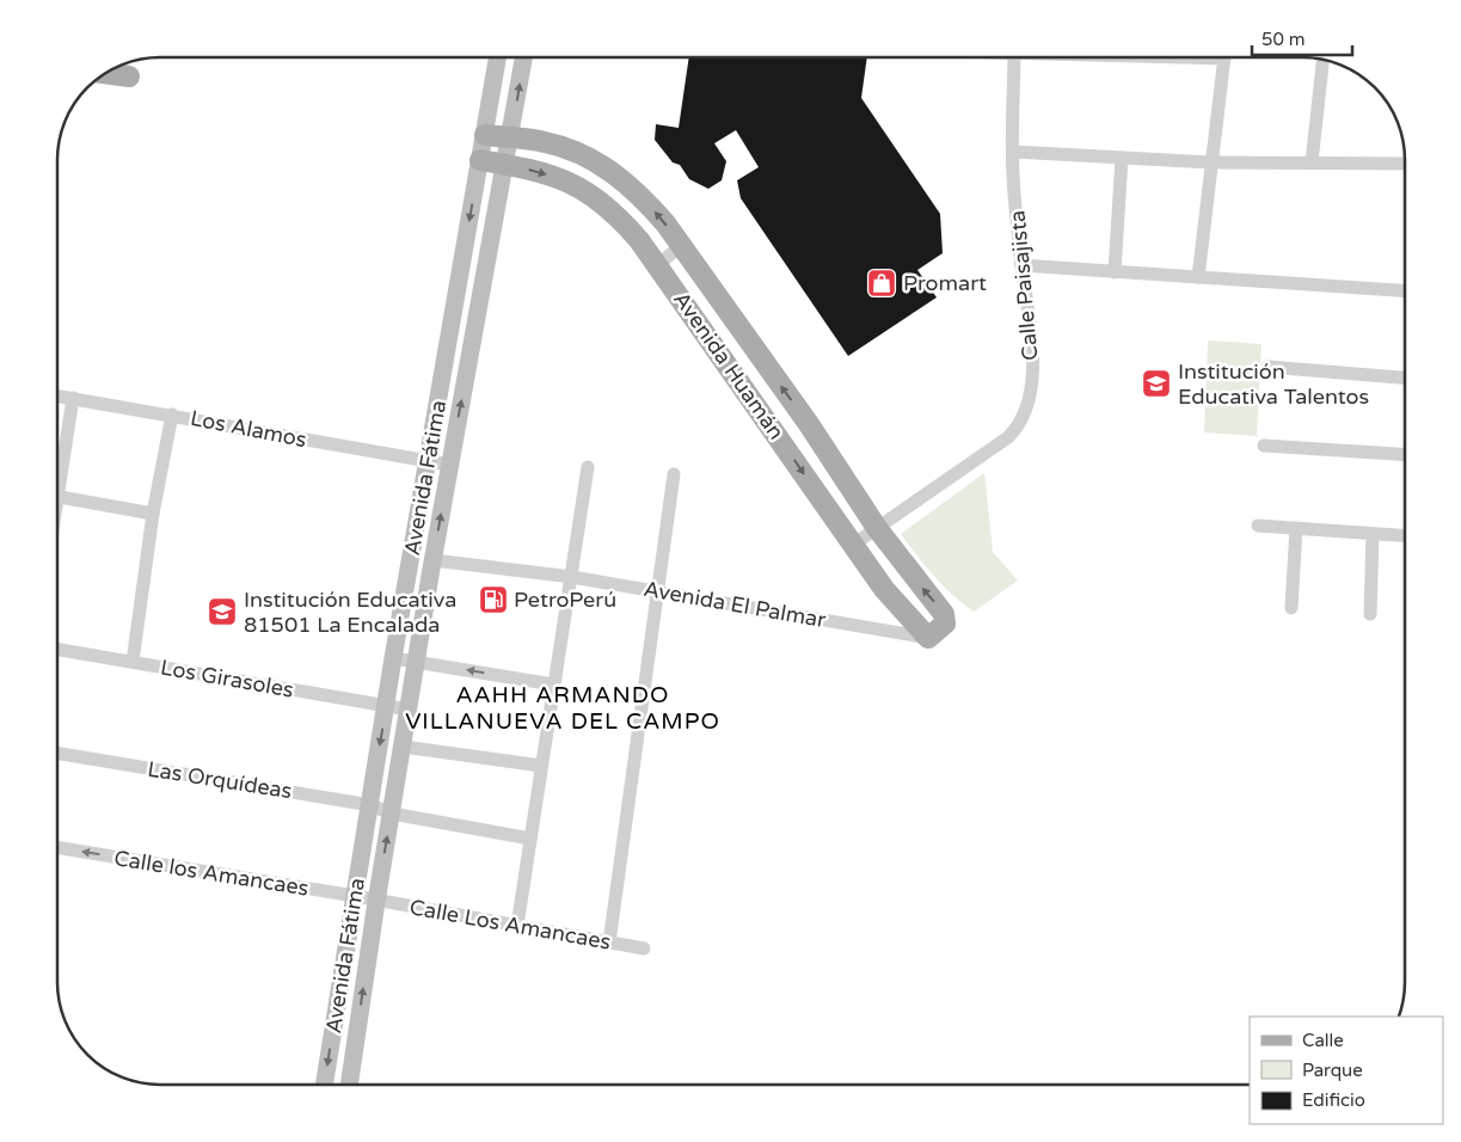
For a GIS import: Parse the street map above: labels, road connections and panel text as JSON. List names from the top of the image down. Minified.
{"streets":{"main road":["Avenida Huamán","Avenida Fátima"],"street":["Calle Paisajista","Los Alamos","Avenida El Palmar","Los Girasoles","Las Orquídeas","Calle los Amancaes","Calle Los Amancaes"]},"crossings":[["Calle Paisajista","Avenida Huamán"],["Avenida Huamán","Avenida Fátima"],["Avenida Huamán","Avenida El Palmar"],["Los Alamos","Avenida Fátima"],["Avenida Fátima","Avenida El Palmar"],["Avenida Fátima","Los Girasoles"],["Avenida Fátima","Las Orquídeas"],["Avenida Fátima","Calle los Amancaes"],["Avenida Fátima","Calle Los Amancaes"],["Calle los Amancaes","Calle Los Amancaes"]],"one_way":["Calle los Amancaes"],"districts":["AAHH ARMANDO VILLANUEVA DEL CAMPO"],"places":{"shop":["Promart"],"school or university":["Institución Educativa Talentos","Institución Educativa 81501 La Encalada"],"fuel station":["PetroPerú"]},"legend":["Calle","Parque","Edificio"],"scale_bar":"50 m"}
